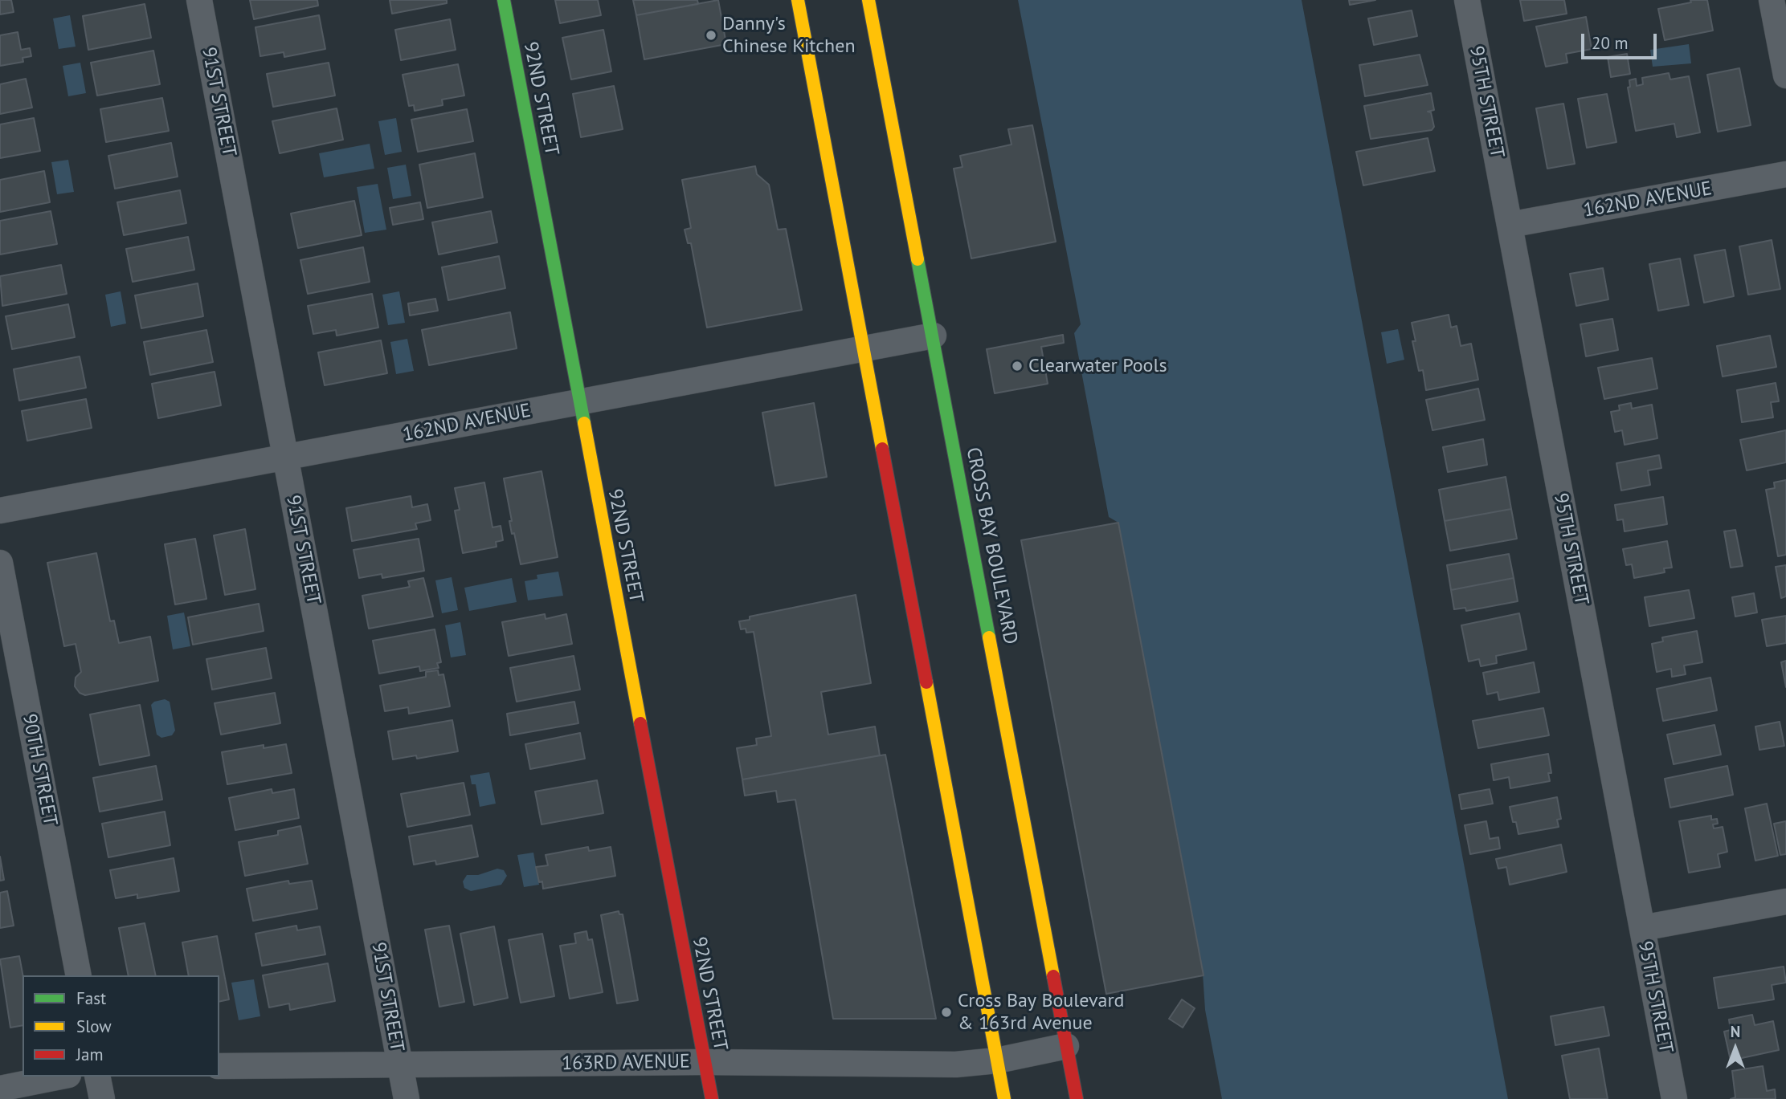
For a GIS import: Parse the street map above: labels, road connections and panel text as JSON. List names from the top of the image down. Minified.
{"streets":{"main road":["92ND STREET","CROSS BAY BOULEVARD"],"street":["91ST STREET","95TH STREET","162ND AVENUE","90TH STREET","163RD AVENUE"]},"crossings":[["92ND STREET","162ND AVENUE"],["92ND STREET","163RD AVENUE"],["91ST STREET","162ND AVENUE"],["91ST STREET","163RD AVENUE"],["95TH STREET","162ND AVENUE"],["162ND AVENUE","CROSS BAY BOULEVARD"],["CROSS BAY BOULEVARD","163RD AVENUE"]],"places":["Danny's Chinese Kitchen","Clearwater Pools","Cross Bay Boulevard & 163rd Avenue"],"legend":["Fast","Slow","Jam"],"scale_bar":"20 m","north":"top"}
